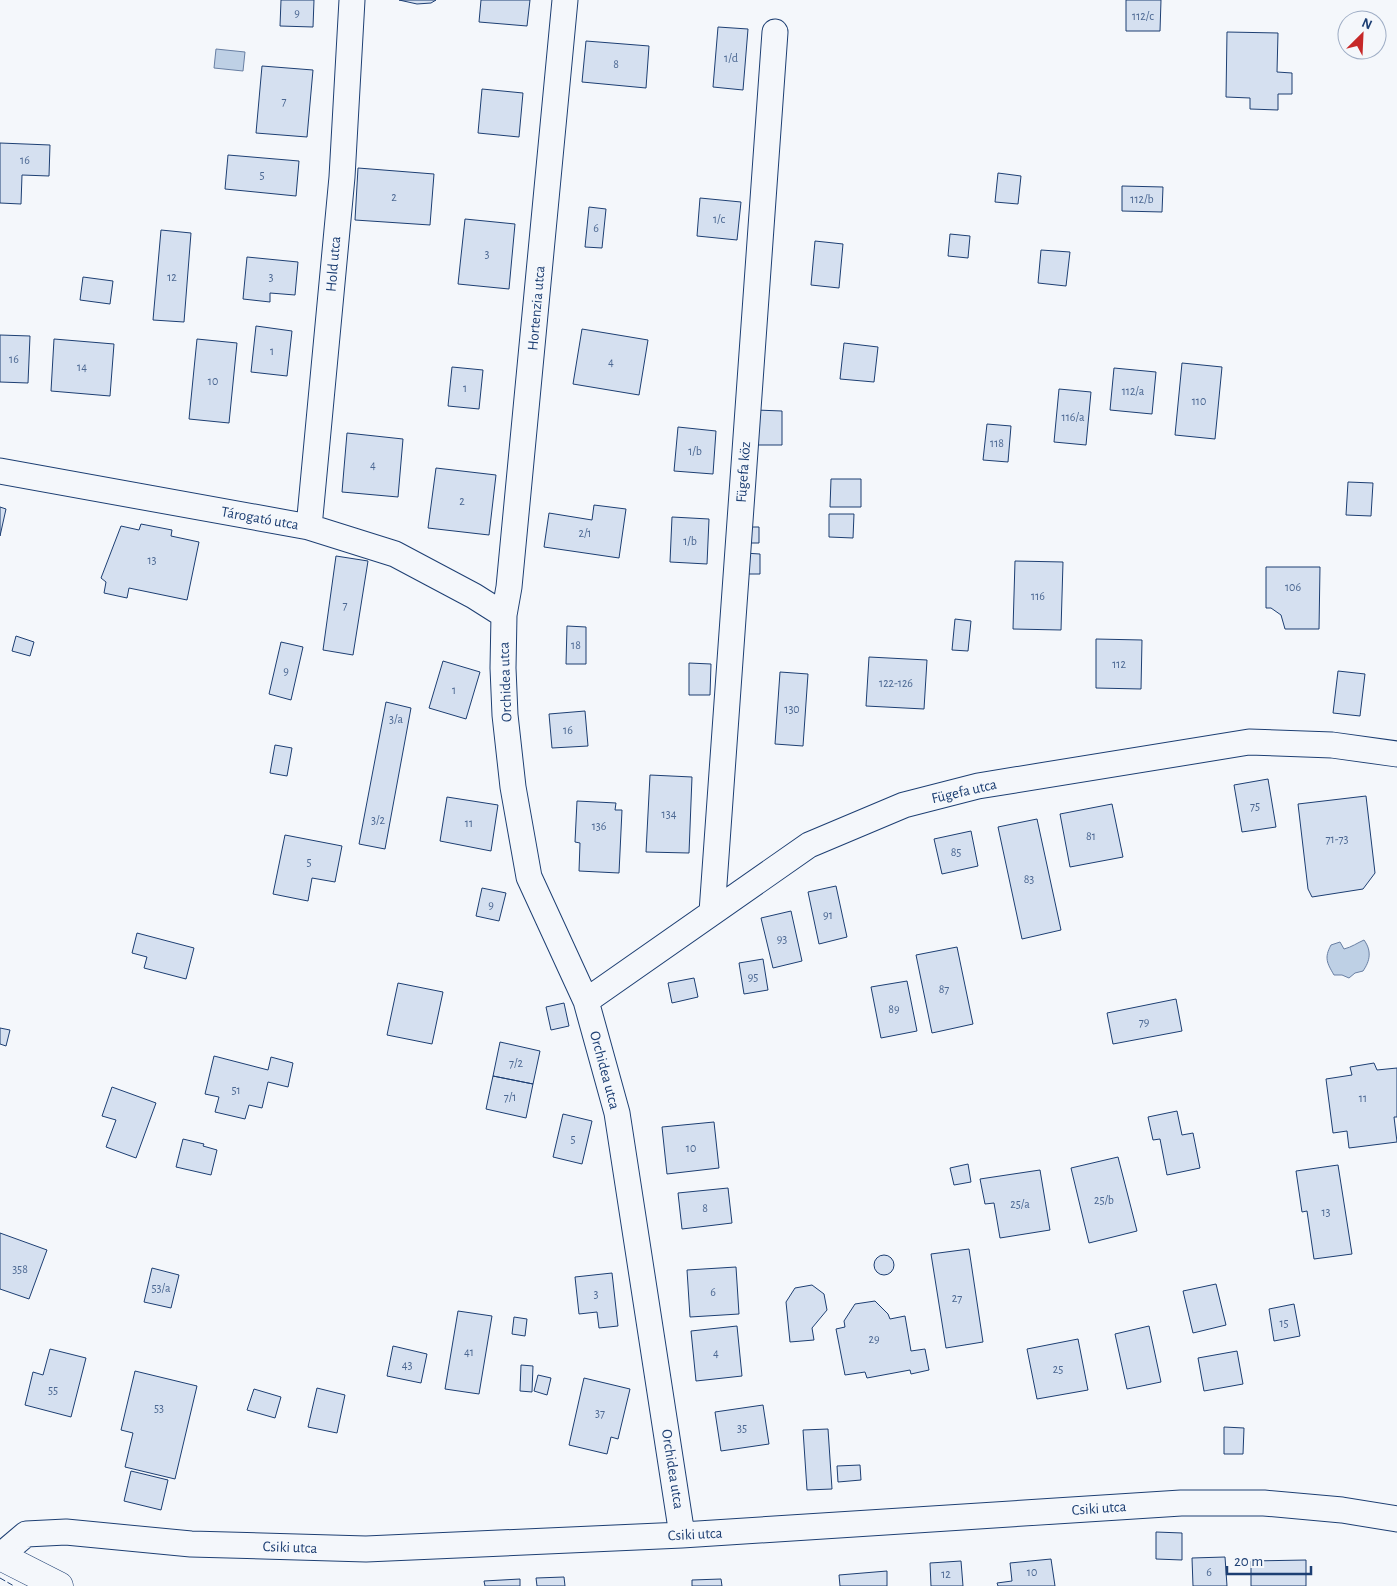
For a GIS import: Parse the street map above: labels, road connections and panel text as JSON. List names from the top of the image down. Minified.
{"streets":{"street":["Hold utca","Hortenzia utca","Fügefa köz","Tárogató utca","Orchidea utca","Fügefa utca","Csiki utca"]},"crossings":[["Hold utca","Tárogató utca"],["Hortenzia utca","Tárogató utca"],["Hortenzia utca","Orchidea utca"],["Fügefa köz","Fügefa utca"],["Tárogató utca","Orchidea utca"],["Orchidea utca","Fügefa utca"],["Orchidea utca","Csiki utca"]],"house_numbers":["9","112/c","1/d","8","7","16","5","2","112/b","1/c","6","3","12","3","1","16","4","14","10","1","112/a","110","116/a","118","1/b","4","2","2/1","1/b","13","106","116","7","18","112","9","122-126","1","130","3/a","16","75","134","3/2","11","136","81","71-73","85","5","83","9","91","93","95","87","89","79","7/2","51","7/1","11","5","10","25/b","25/a","8","13","358","53/a","6","3","27","15","29","41","4","43","25","55","53","37","35","10","6","12"],"scale_bar":"20 m","north":"top right"}
